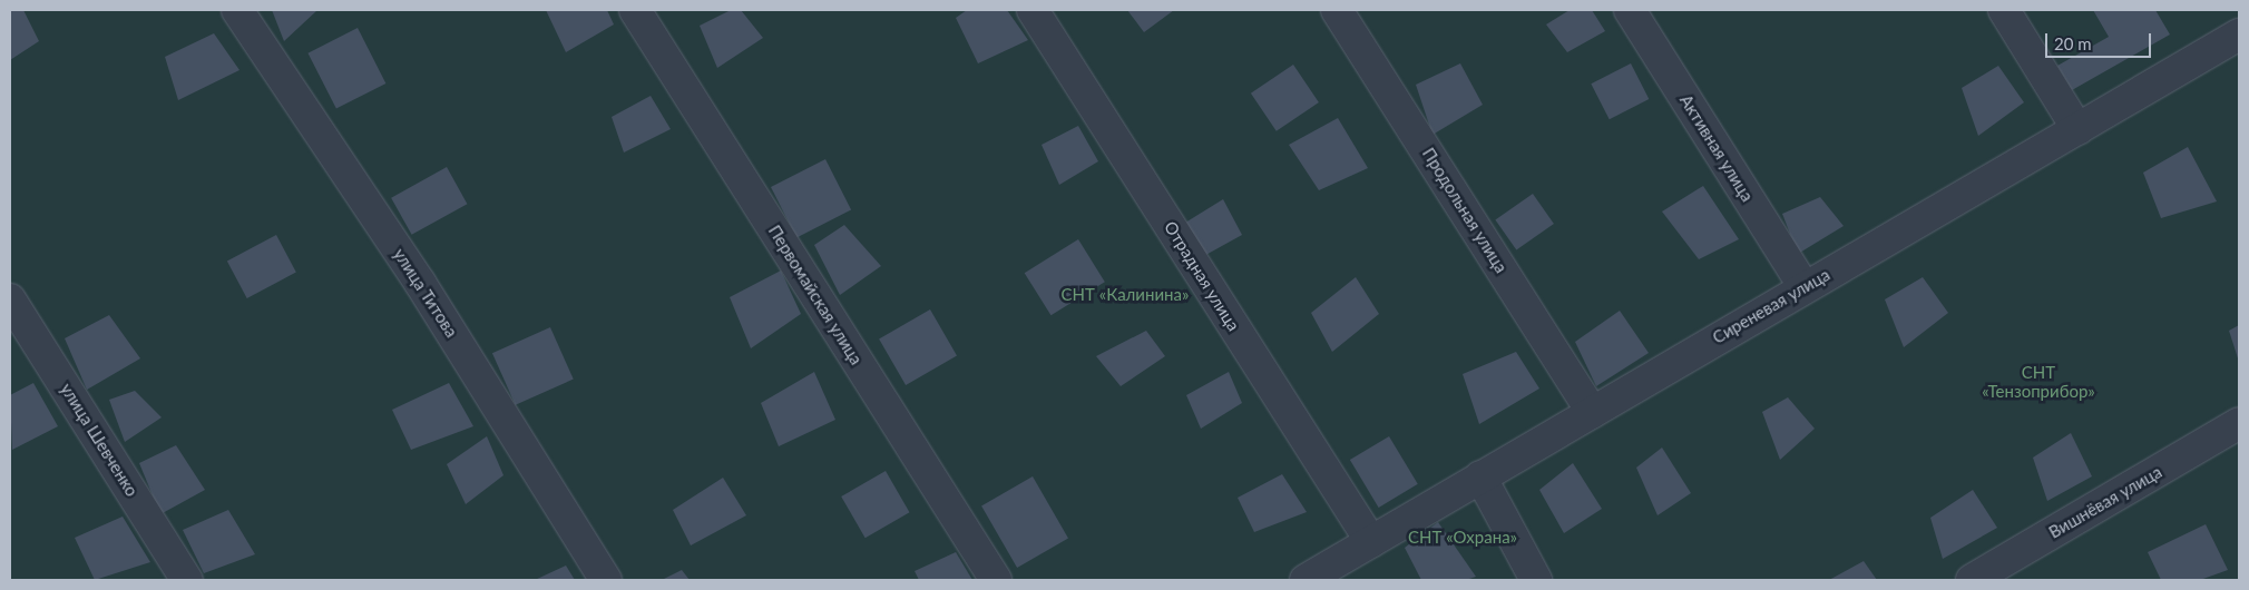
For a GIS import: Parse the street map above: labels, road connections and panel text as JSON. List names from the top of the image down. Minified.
{"streets":{"street":["Активная улица","Продольная улица","Отрадная улица","улица Титова","Первомайская улица","Сиреневая улица","улица Шевченко","Вишнёвая улица"]},"crossings":[["Активная улица","Сиреневая улица"],["Продольная улица","Сиреневая улица"],["Отрадная улица","Сиреневая улица"]],"parks":["СНТ «Калинина»","СНТ «Тензоприбор»","СНТ «Охрана»"],"scale_bar":"20 m"}
